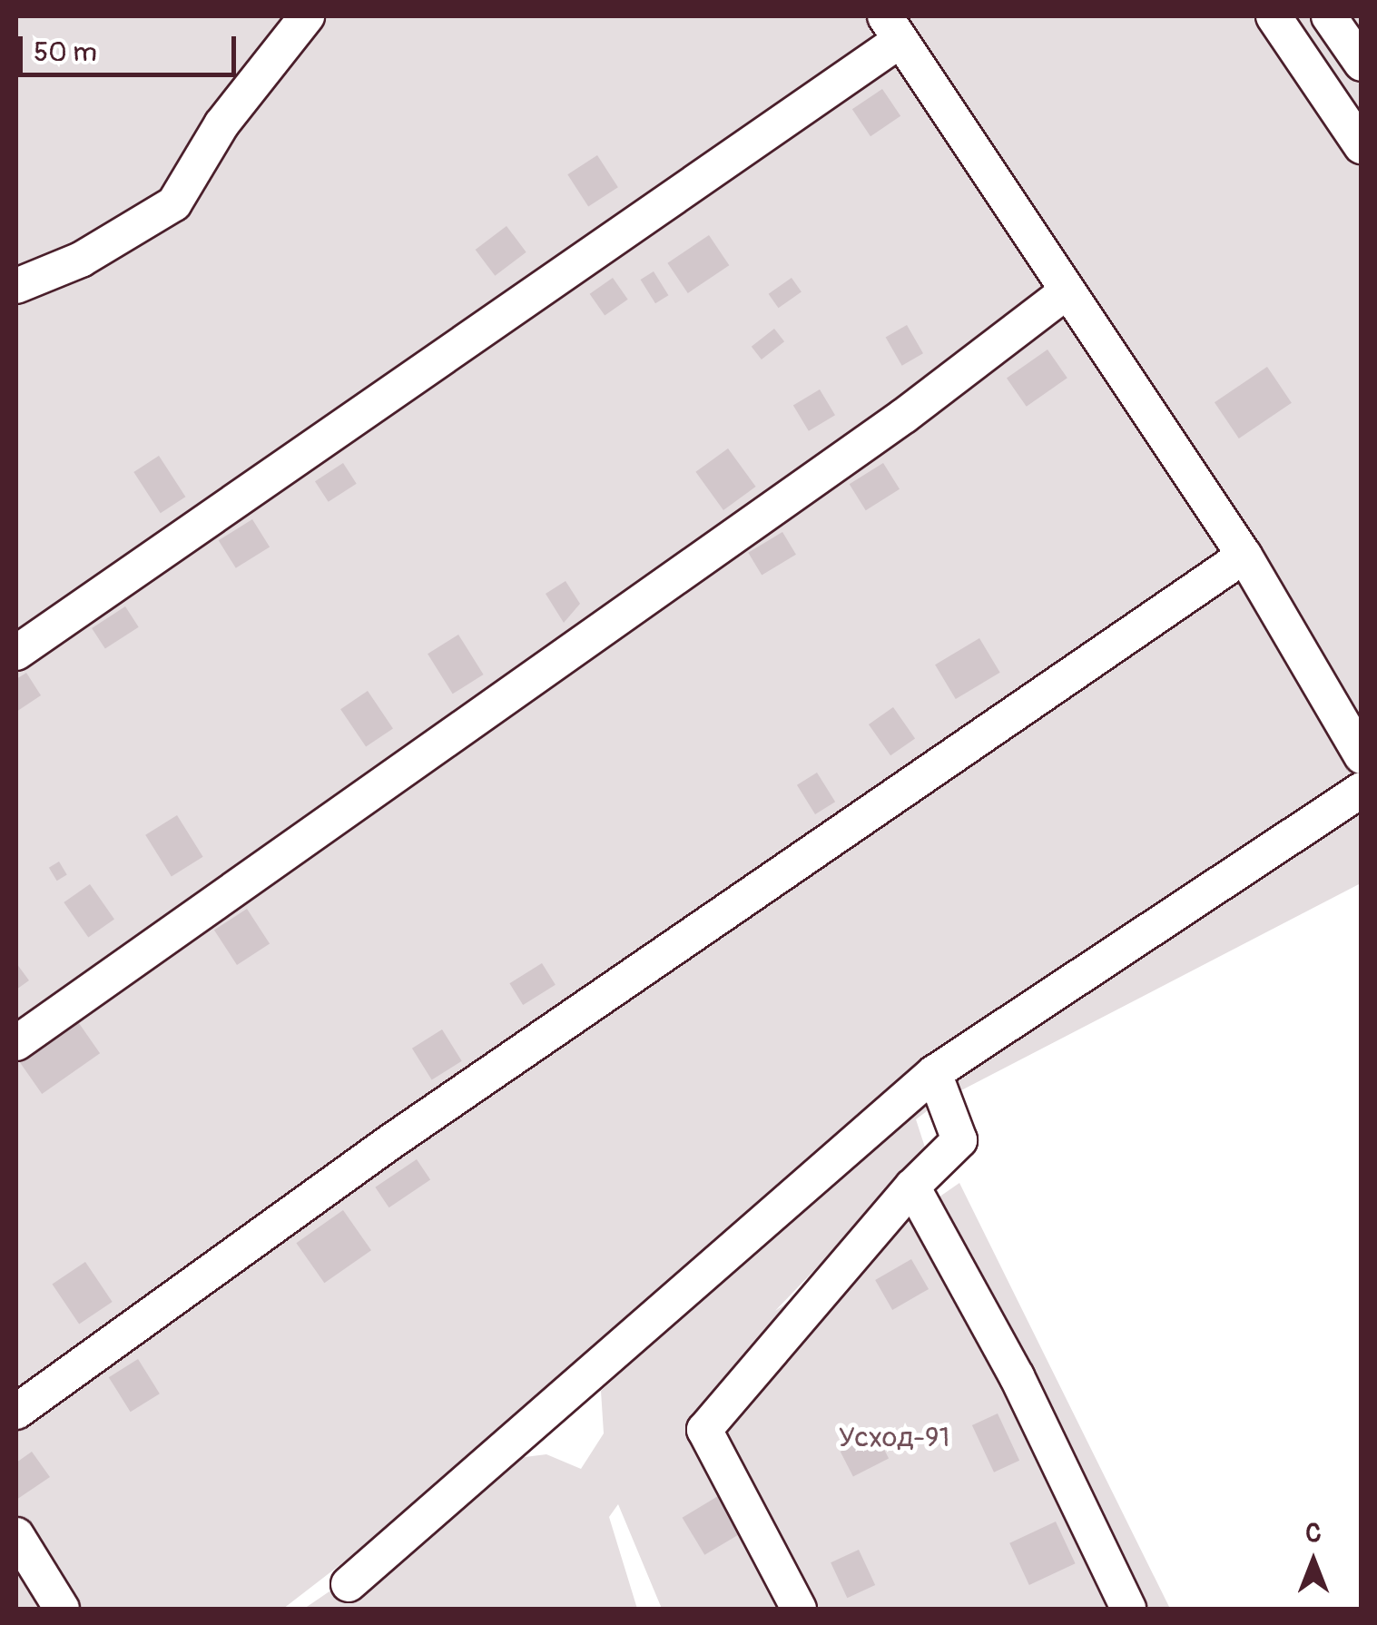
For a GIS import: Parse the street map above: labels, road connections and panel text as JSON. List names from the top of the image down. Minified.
{"parks":["Усход-91"],"scale_bar":"50 m","north":"top"}
